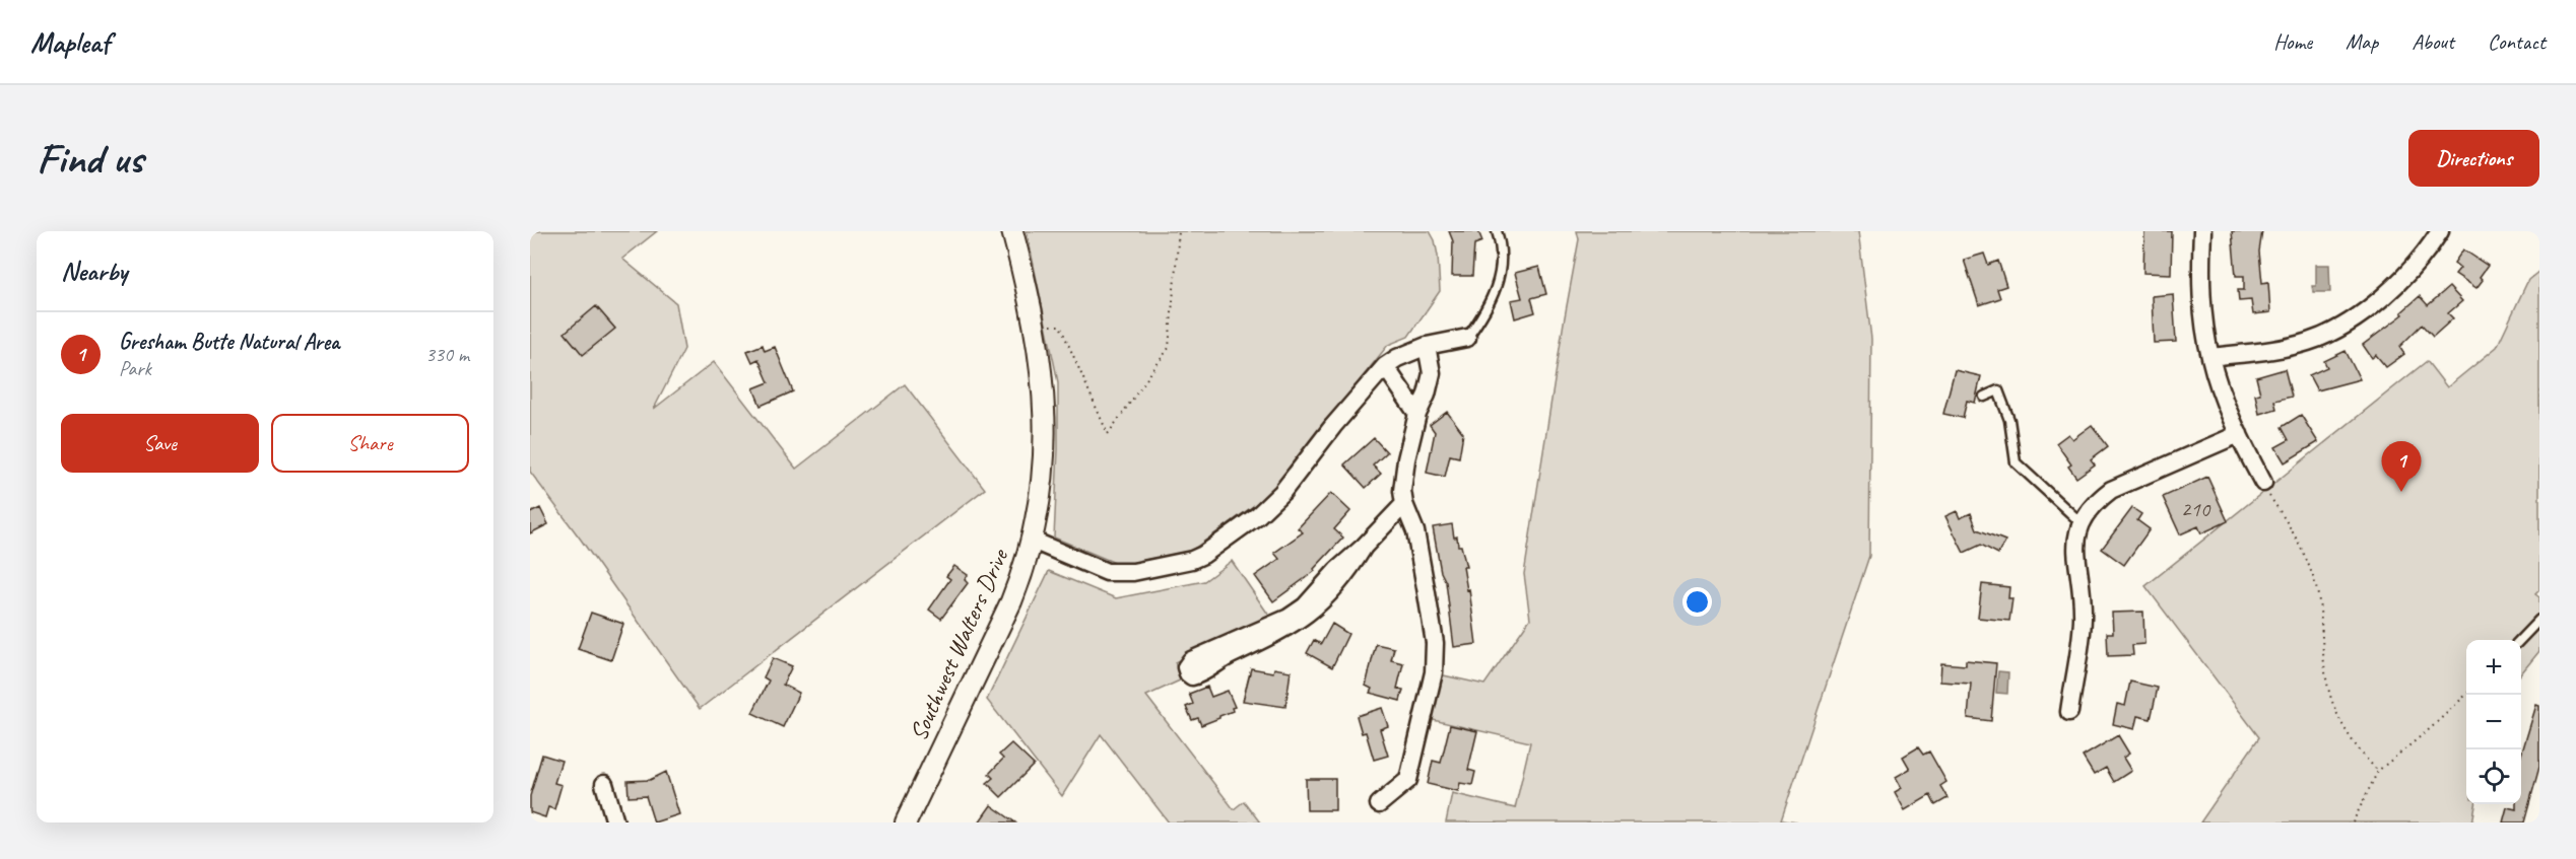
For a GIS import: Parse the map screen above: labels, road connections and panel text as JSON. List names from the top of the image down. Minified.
{"streets":{"street":["Southwest Walters Drive"]},"house_numbers":["210"],"page":{"header":"Mapleaf","nav":["Home","Map","About","Contact"],"buttons":["Directions",["Save","Share"]],"title":"Find us","heading":"Nearby","list":[{"mark":"1","name":"Gresham Butte Natural Area","note":"Park","value":"330 m"}],"pins":"1","map_buttons":["+","−"]}}
